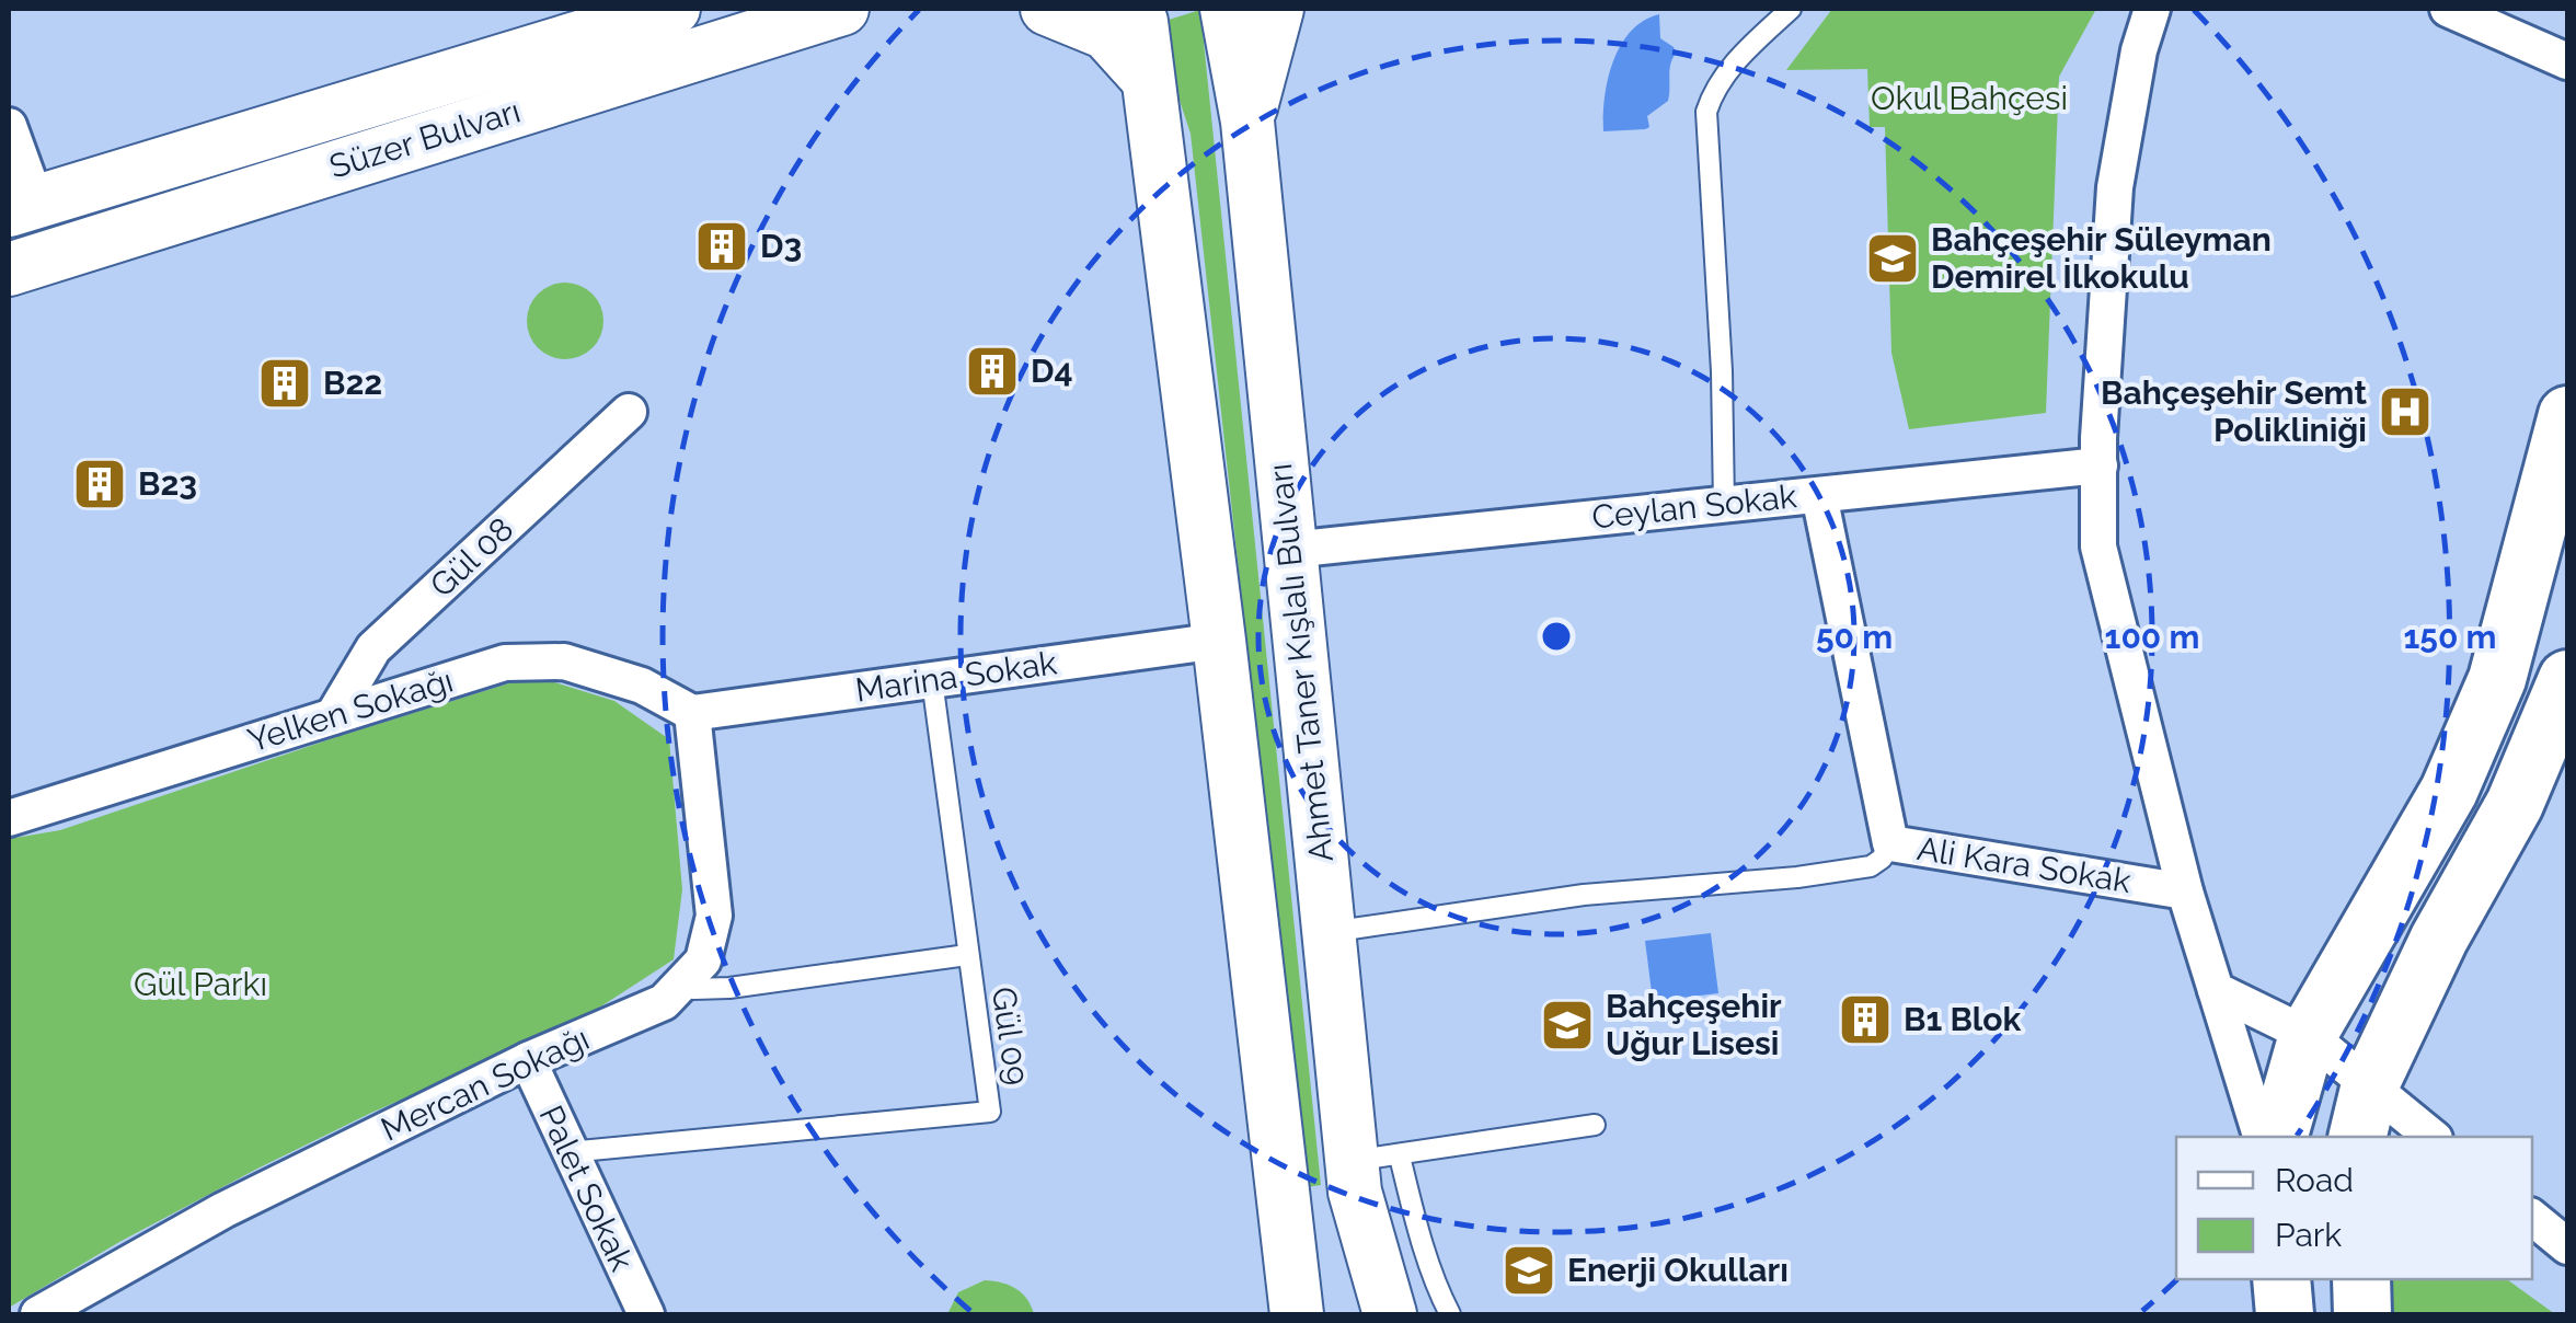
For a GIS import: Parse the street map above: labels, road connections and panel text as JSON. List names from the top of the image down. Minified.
{"streets":{"main road":["Süzer Bulvarı","Ahmet Taner Kışlalı Bulvarı"],"street":["Ceylan Sokak","Gül 08","Marina Sokak","Yelken Sokağı","Ali Kara Sokak","Mercan Sokağı","Palet Sokak"],"lane":["Gül 09"]},"crossings":[["Ceylan Sokak","Ahmet Taner Kışlalı Bulvarı"],["Ceylan Sokak","Ali Kara Sokak"],["Gül 08","Yelken Sokağı"],["Marina Sokak","Yelken Sokağı"],["Marina Sokak","Gül 09"],["Marina Sokak","Mercan Sokağı"],["Yelken Sokağı","Mercan Sokağı"],["Gül 09","Palet Sokak"],["Mercan Sokağı","Palet Sokak"]],"parks":["Okul Bahçesi","Gül Parkı"],"places":{"building":["D3","D4","B22","B23","B1 Blok"],"school or university":["Bahçeşehir Süleyman Demirel İlkokulu","Bahçeşehir Uğur Lisesi","Enerji Okulları"],"hospital":["Bahçeşehir Semt Polikliniği"]},"legend":["Road","Park"],"rings":["50 m","100 m","150 m"]}
